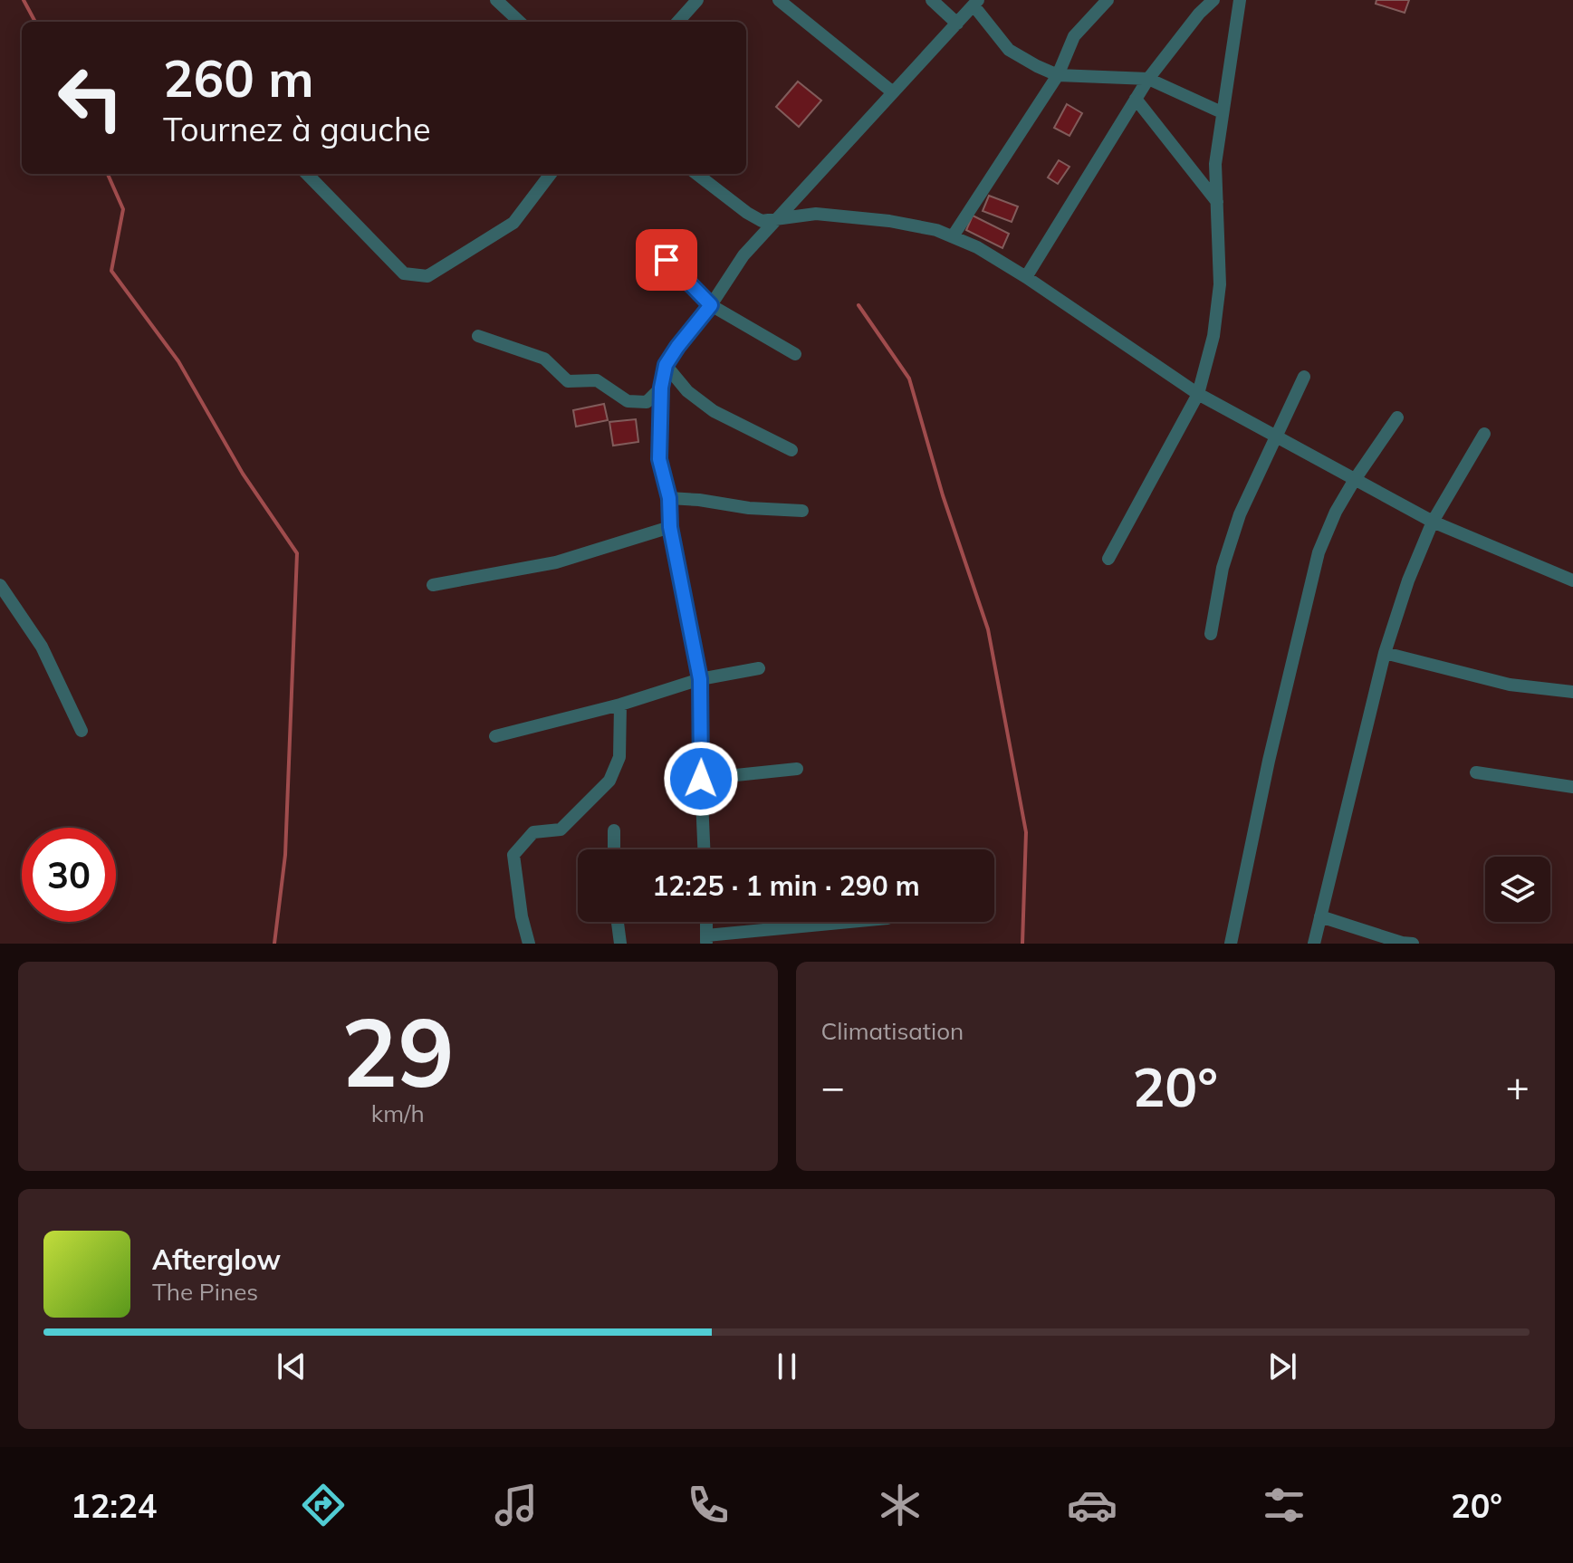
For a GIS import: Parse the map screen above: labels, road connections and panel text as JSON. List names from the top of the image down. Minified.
{"page":{"turn":["260 m","Tournez à gauche"],"limit":"30","trip":"12:25 · 1 min · 290 m","tile":[["29","km/h"],"Climatisation"],"heat":["−","20°","+"],"song":["Afterglow","The Pines"],"tabs":["12:24","20°"]}}
